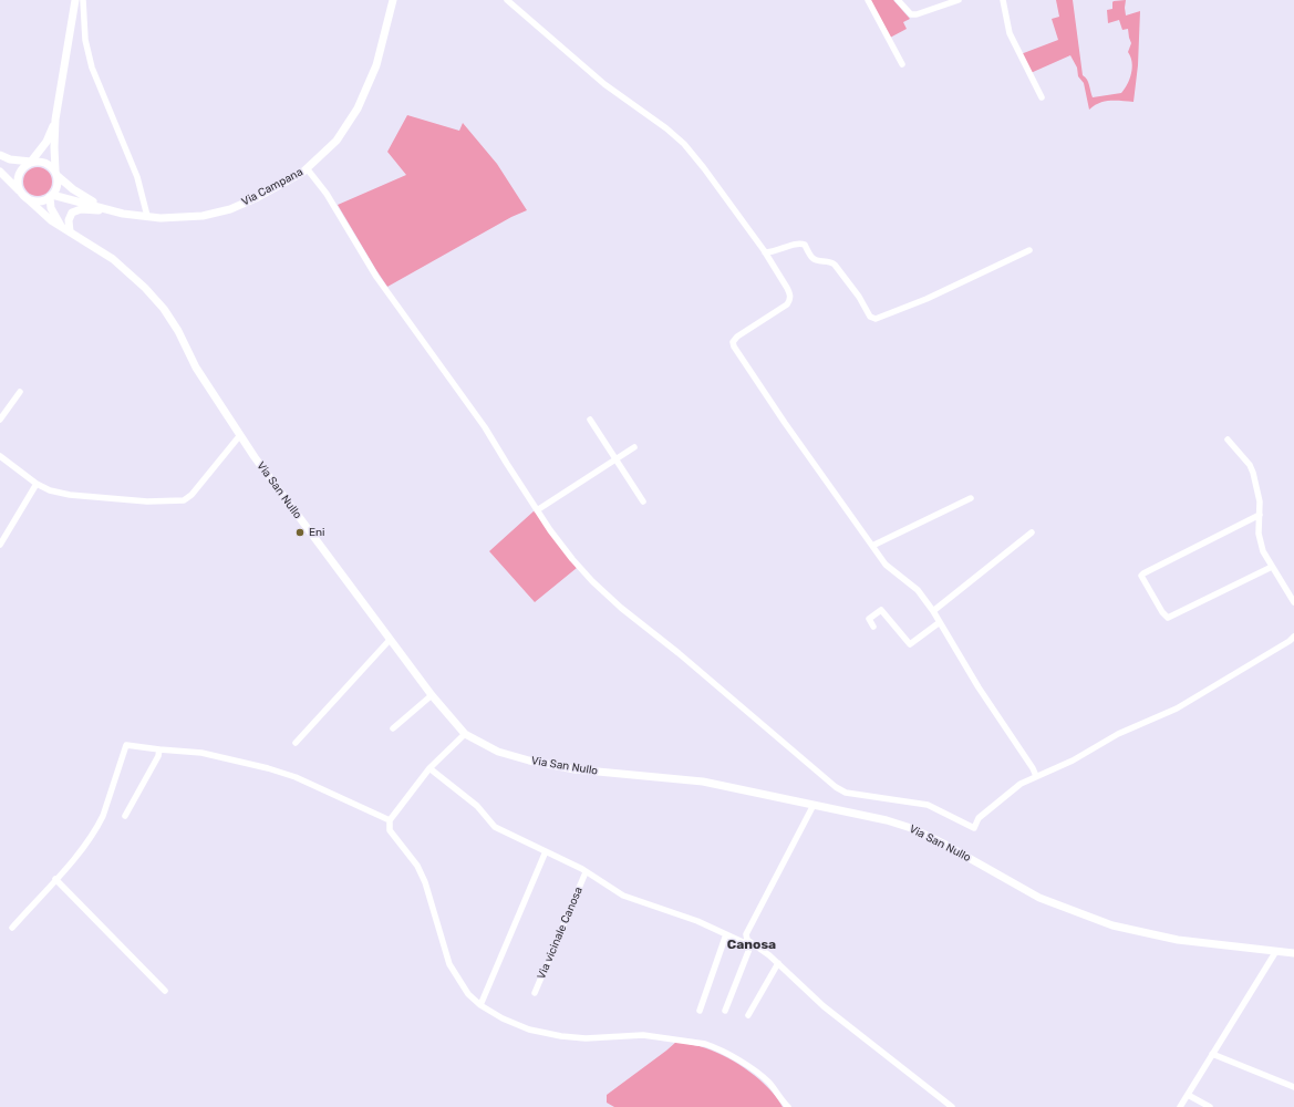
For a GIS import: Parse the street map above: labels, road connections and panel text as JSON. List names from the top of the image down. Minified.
{"streets":{"street":["Via Campana","Via San Nullo","Via vicinale Canosa"]},"crossings":[["Via Campana","Via San Nullo"]],"districts":["Canosa"],"places":["Eni"]}
